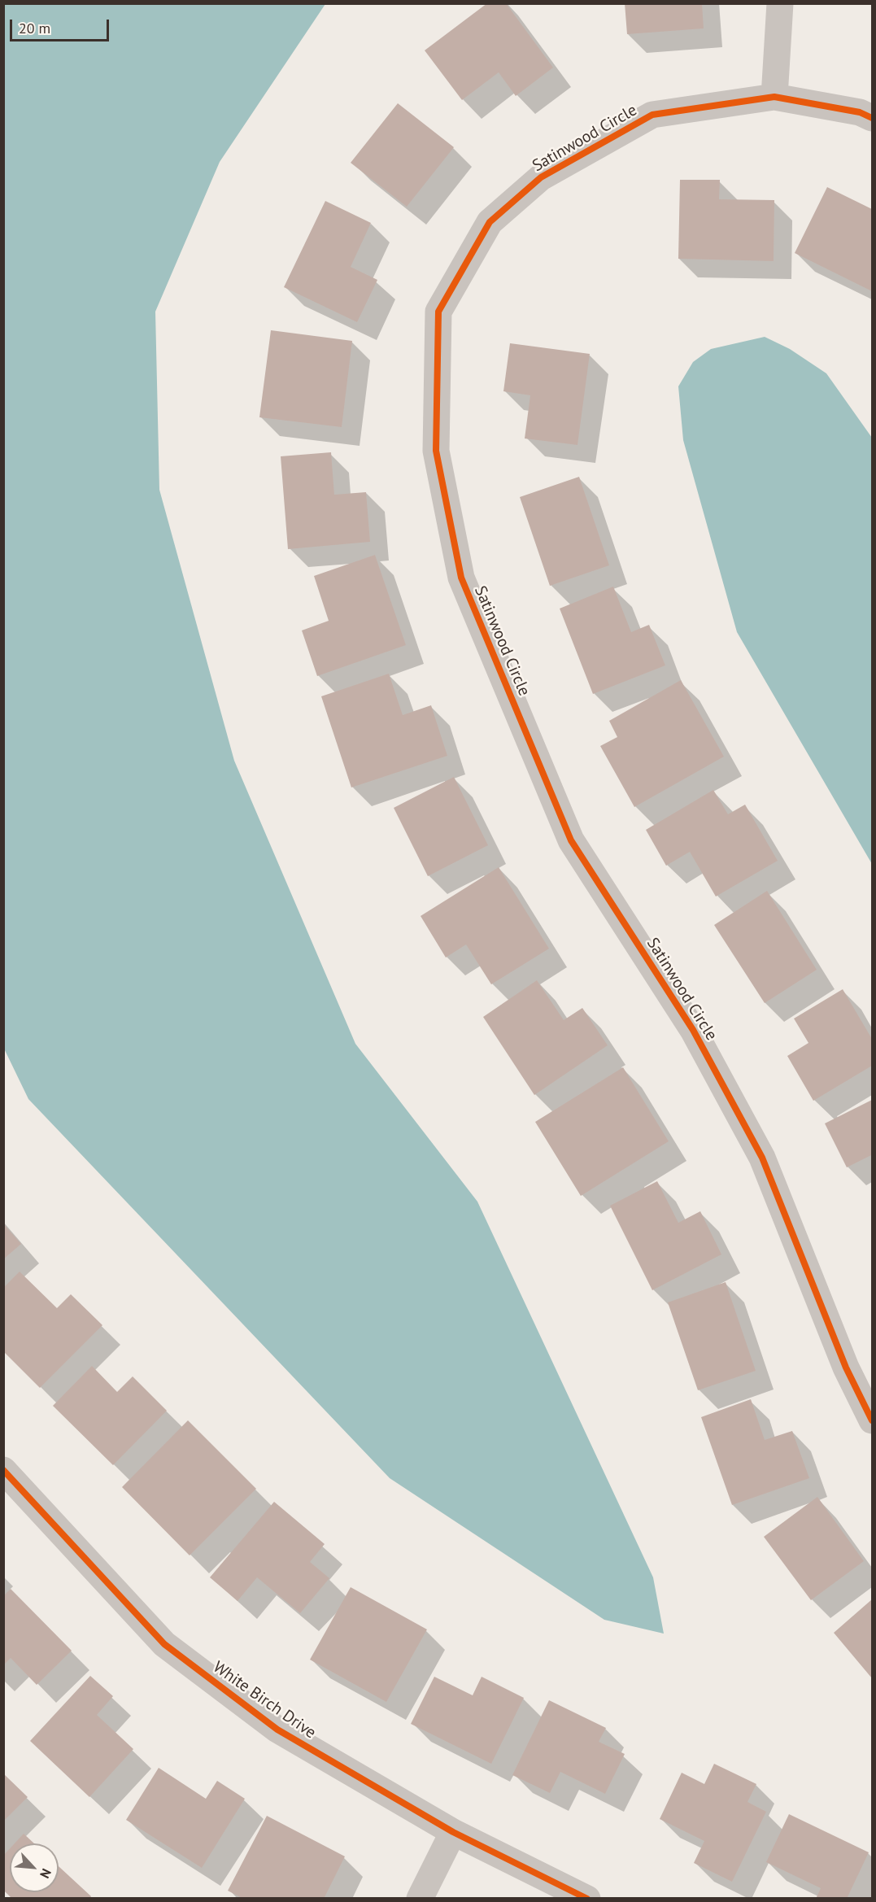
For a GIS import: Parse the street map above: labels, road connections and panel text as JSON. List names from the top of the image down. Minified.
{"streets":{"street":["Satinwood Circle","White Birch Drive"]},"scale_bar":"20 m","north":"bottom right"}
